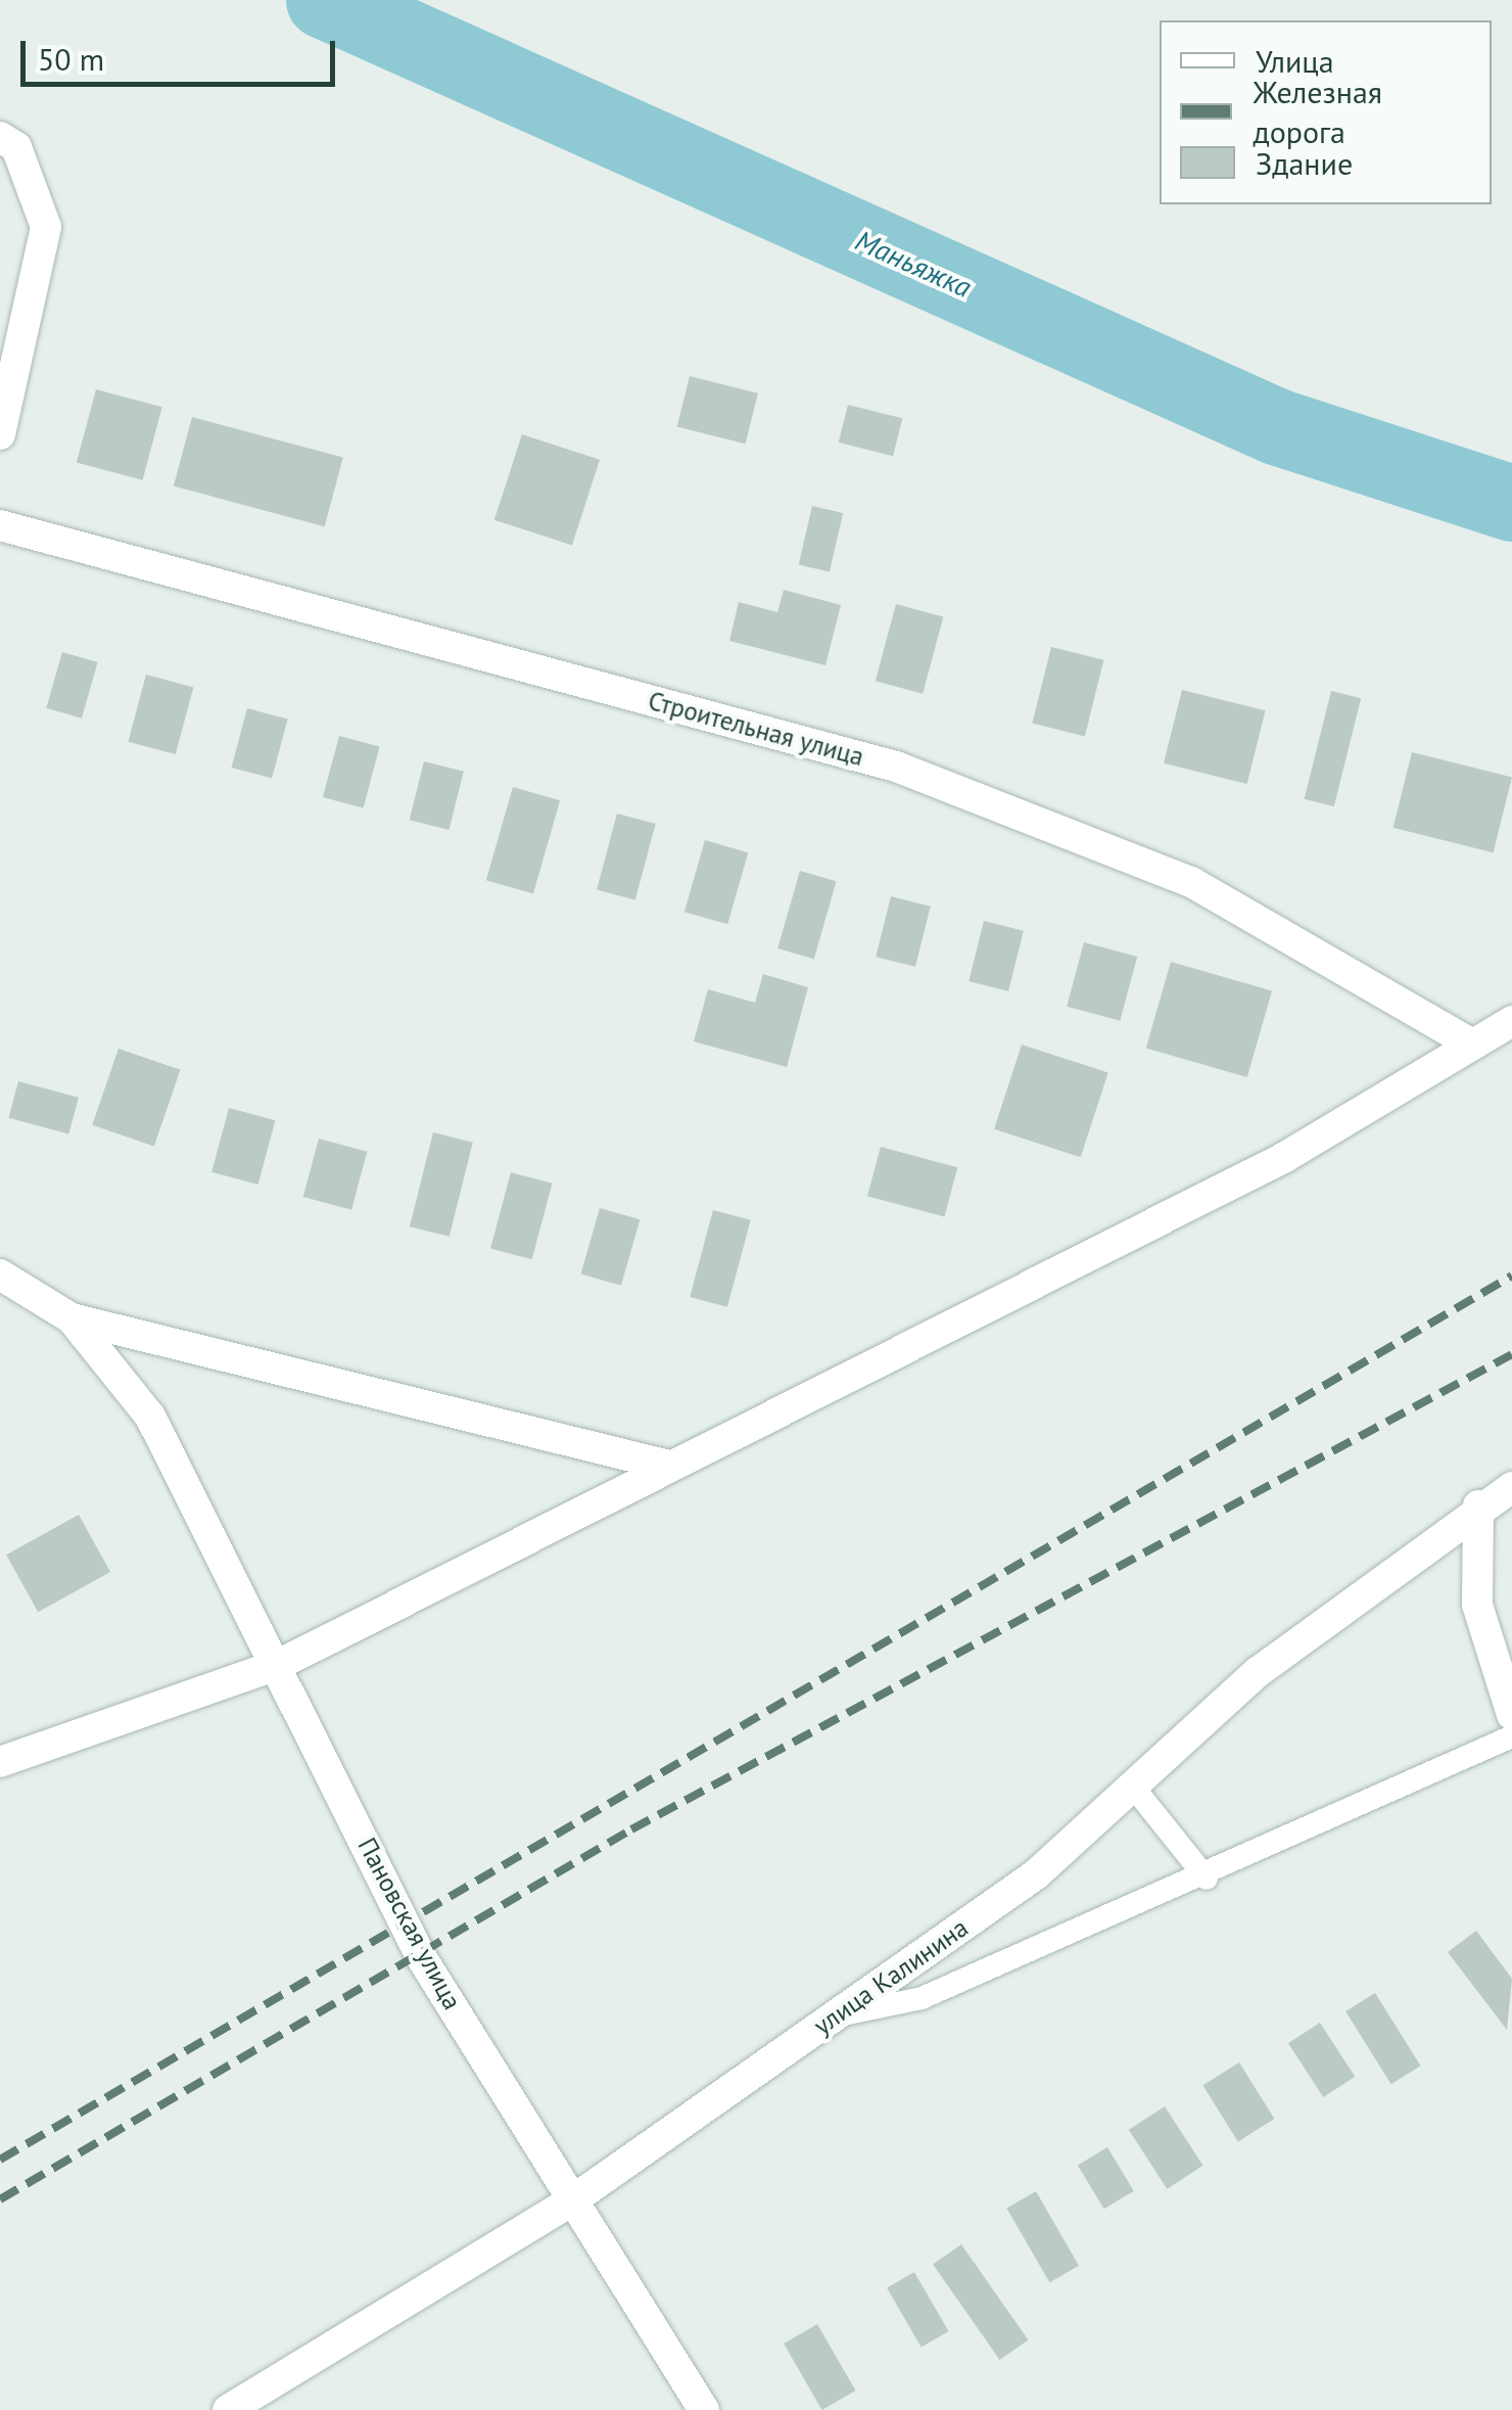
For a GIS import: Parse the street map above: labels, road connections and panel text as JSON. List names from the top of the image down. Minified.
{"streets":{"street":["Строительная улица","Пановская улица","улица Калинина"]},"crossings":[["Пановская улица","улица Калинина"]],"water":["Маньяжка"],"legend":["Улица","Железная дорога","Здание"],"scale_bar":"50 m"}
